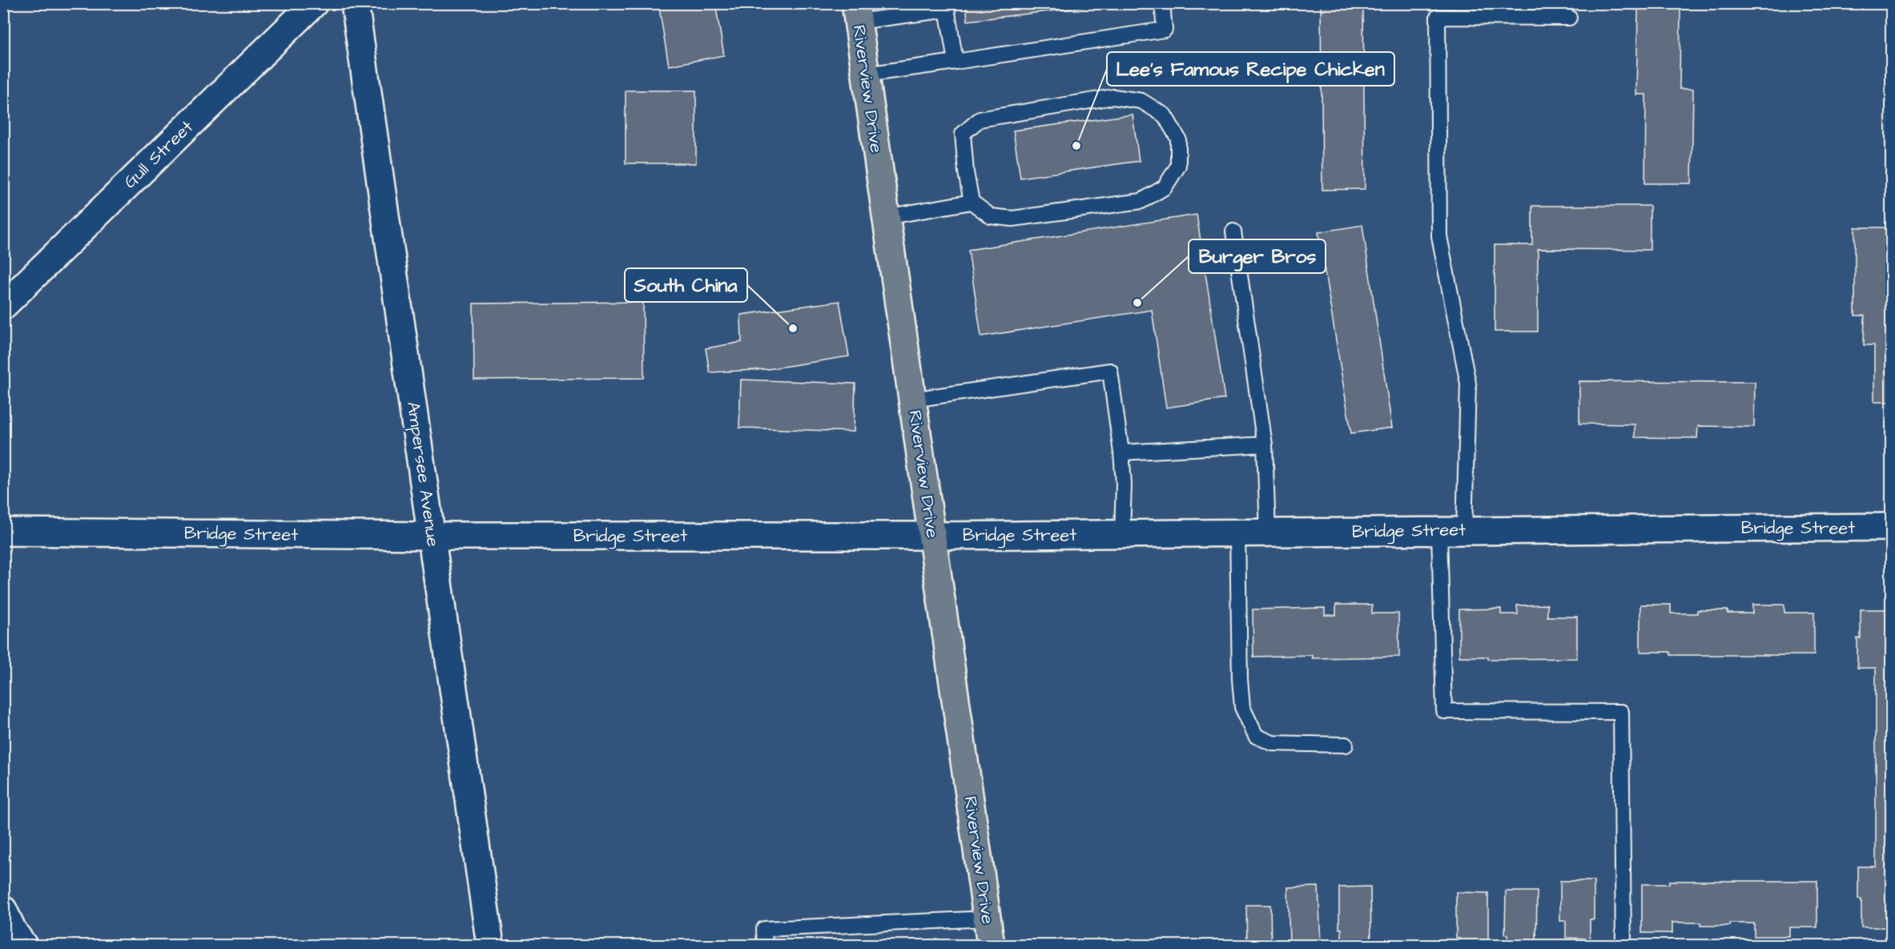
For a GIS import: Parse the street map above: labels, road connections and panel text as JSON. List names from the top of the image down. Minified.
{"streets":{"main road":["Riverview Drive"],"street":["Gull Street","Ampersee Avenue","Bridge Street"]},"crossings":[["Riverview Drive","Bridge Street"],["Ampersee Avenue","Bridge Street"]],"places":["Lee's Famous Recipe Chicken","Burger Bros","South China"]}
